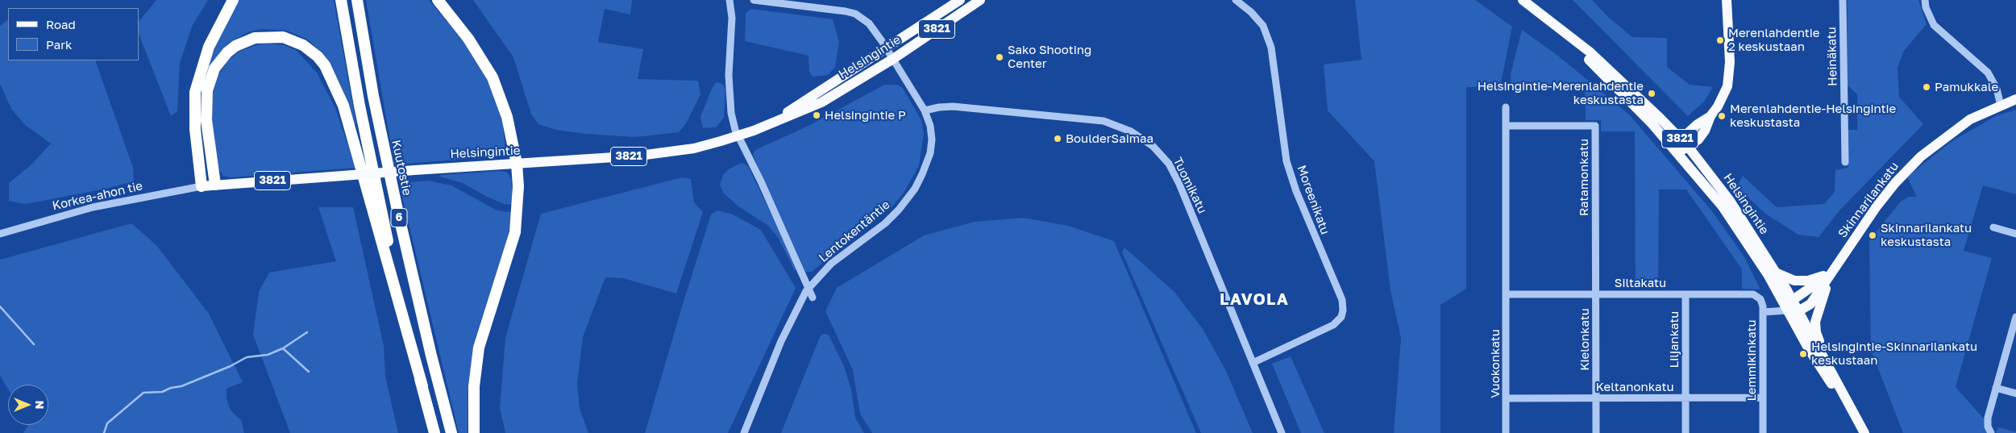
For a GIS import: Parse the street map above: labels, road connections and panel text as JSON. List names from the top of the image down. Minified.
{"streets":{"highway":["Kuutostie","6"],"main road":["3821","Helsingintie","Skinnarilankatu"],"street":["Heinäkatu","Ratamonkatu","Tuomikatu","Korkea-ahon tie","Moreenikatu","Lentokentäntie","Siltakatu","Kielonkatu","Liljankatu","Lemmikinkatu","Vuokonkatu","Keltanonkatu"]},"crossings":[["Helsingintie","Korkea-ahon tie"],["Helsingintie","Skinnarilankatu"],["Helsingintie","Lentokentäntie"],["Helsingintie","Lemmikinkatu"],["Ratamonkatu","Siltakatu"],["Ratamonkatu","Kielonkatu"],["Tuomikatu","Moreenikatu"],["Tuomikatu","Lentokentäntie"],["Skinnarilankatu","Lemmikinkatu"],["Siltakatu","Kielonkatu"],["Siltakatu","Liljankatu"],["Siltakatu","Lemmikinkatu"],["Siltakatu","Vuokonkatu"],["Kielonkatu","Keltanonkatu"],["Liljankatu","Keltanonkatu"],["Lemmikinkatu","Keltanonkatu"],["Vuokonkatu","Keltanonkatu"]],"districts":["LAVOLA"],"places":["Merenlahdentie 2 keskustaan","Sako Shooting Center","Pamukkale","Helsingintie-Merenlahdentie keskustasta","Helsingintie P","Merenlahdentie-Helsingintie keskustasta","BoulderSaimaa","Skinnarilankatu keskustasta","Helsingintie-Skinnarilankatu keskustaan"],"legend":["Road","Park"],"north":"right"}
